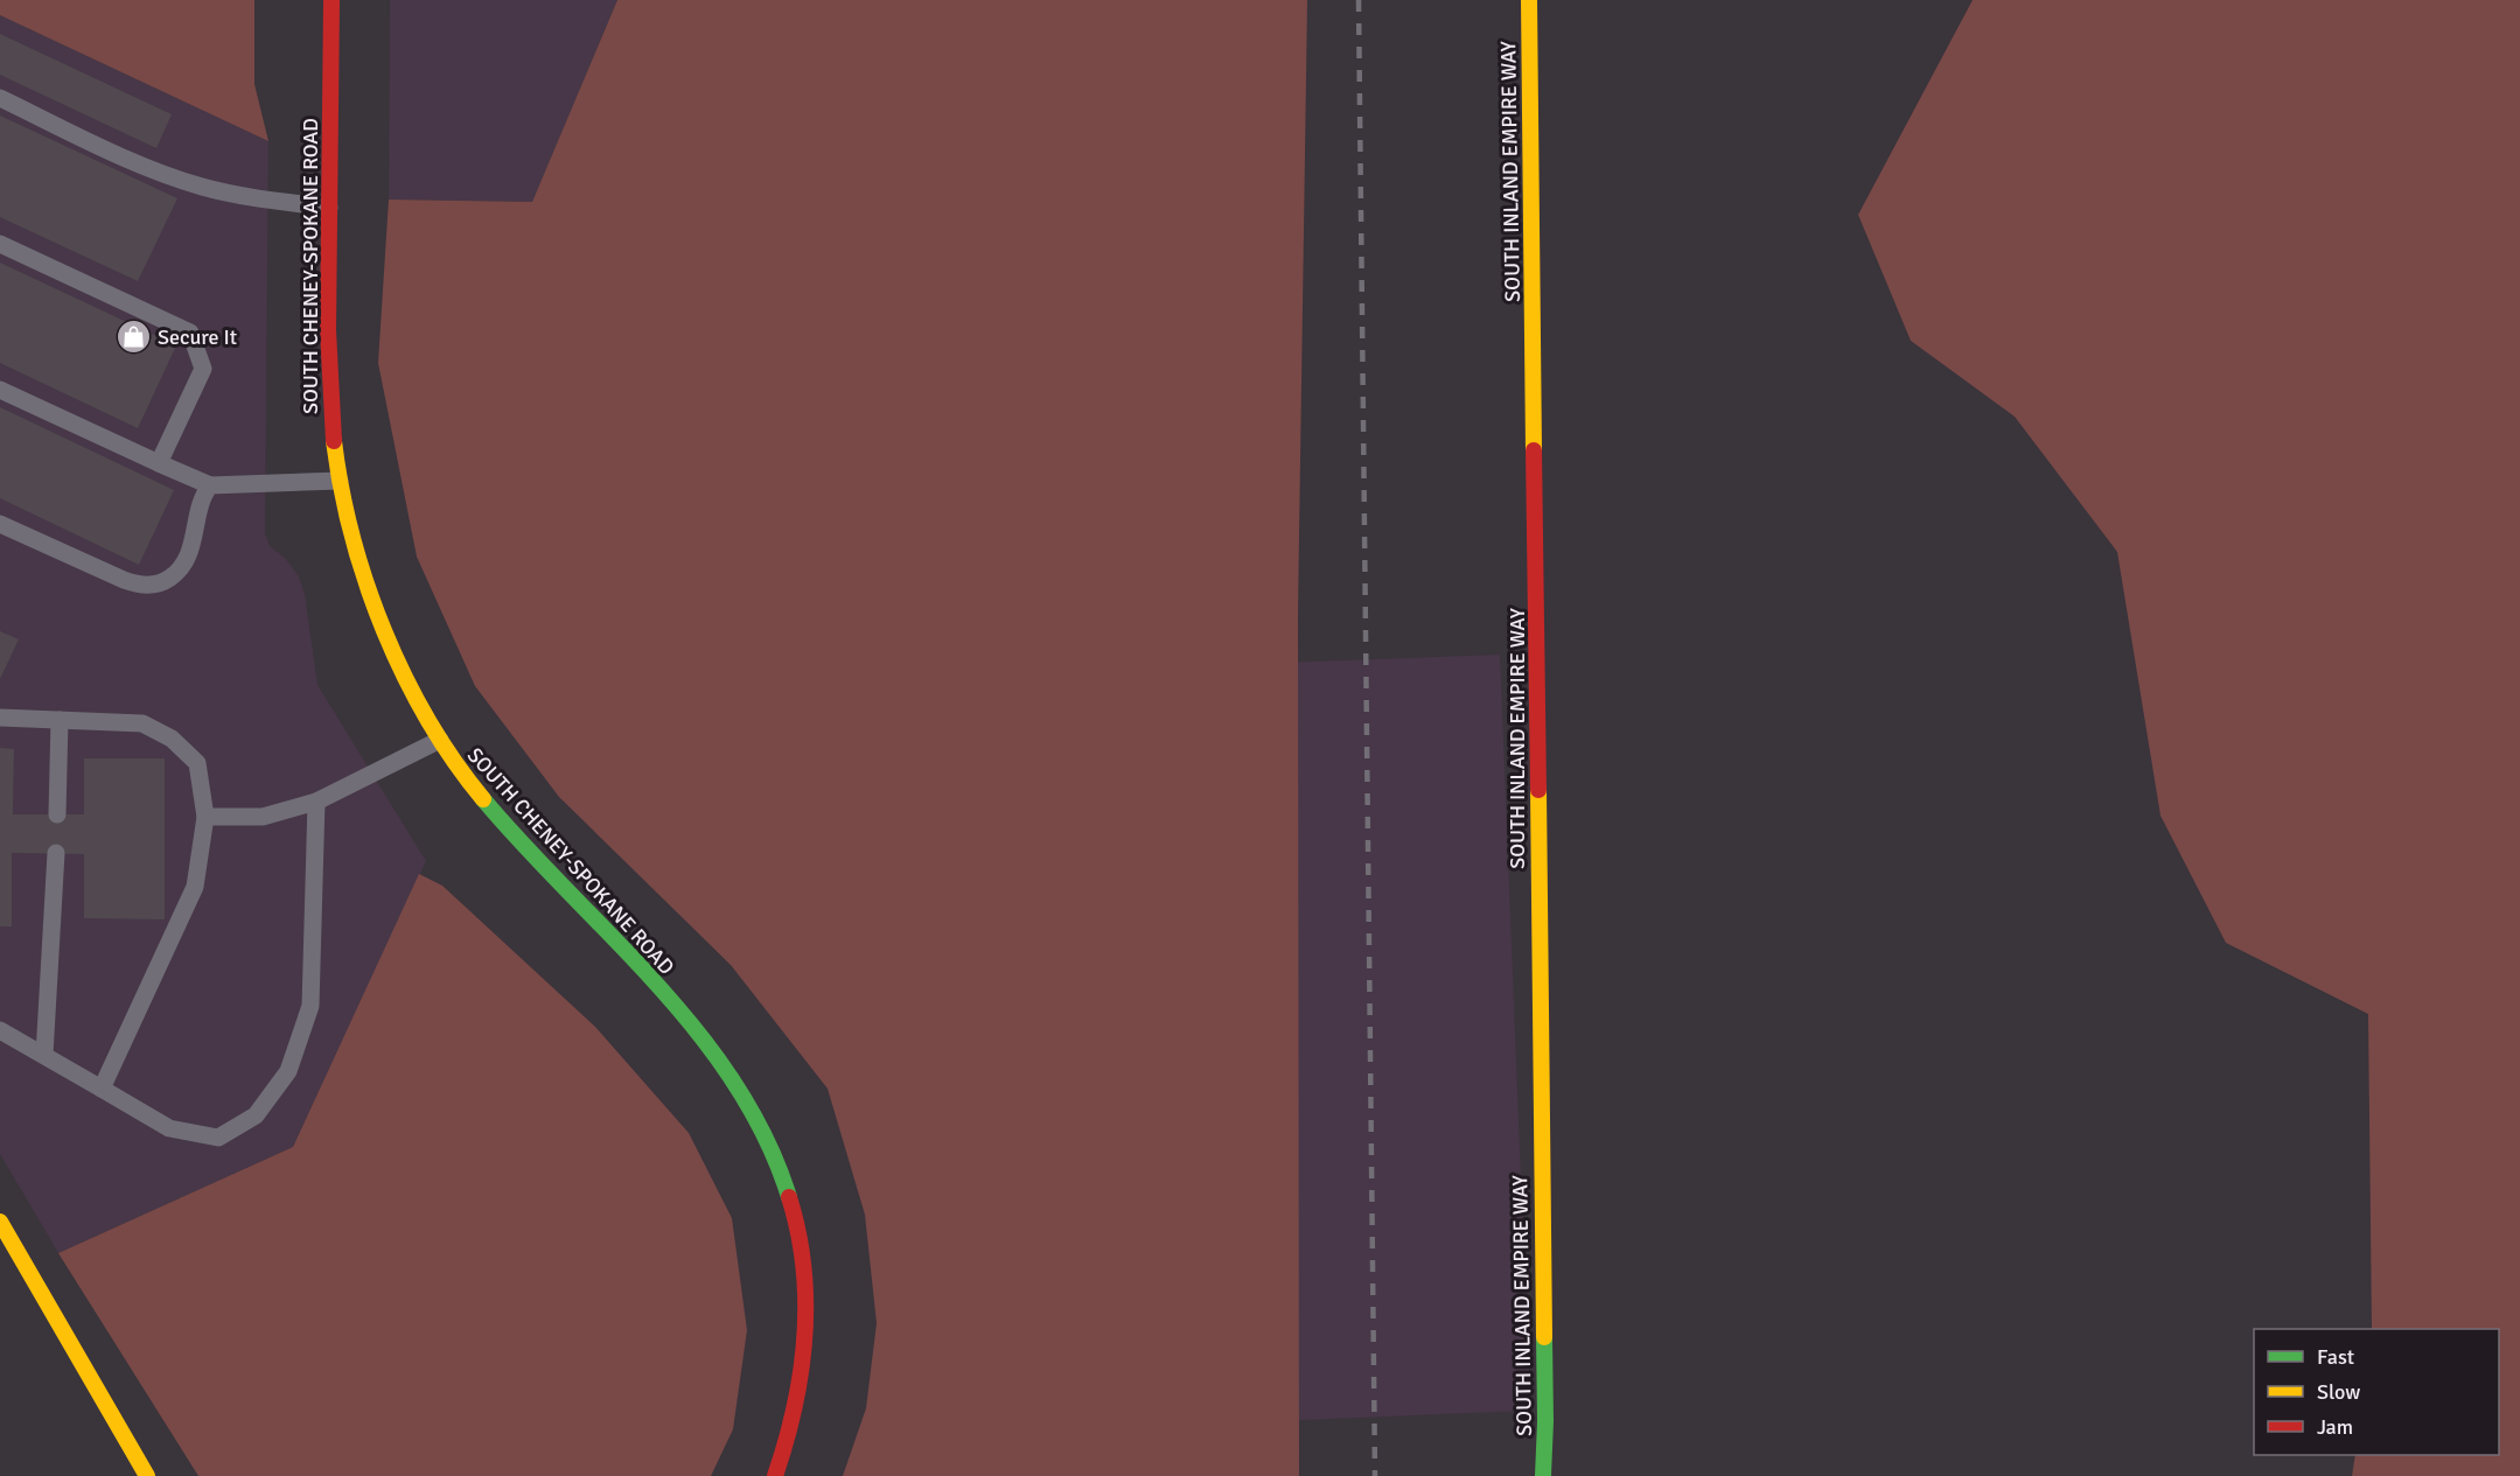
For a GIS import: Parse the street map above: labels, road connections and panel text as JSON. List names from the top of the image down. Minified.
{"streets":{"main road":["SOUTH INLAND EMPIRE WAY","SOUTH CHENEY-SPOKANE ROAD"]},"places":{"shop":["Secure It"]},"legend":["Fast","Slow","Jam"]}
